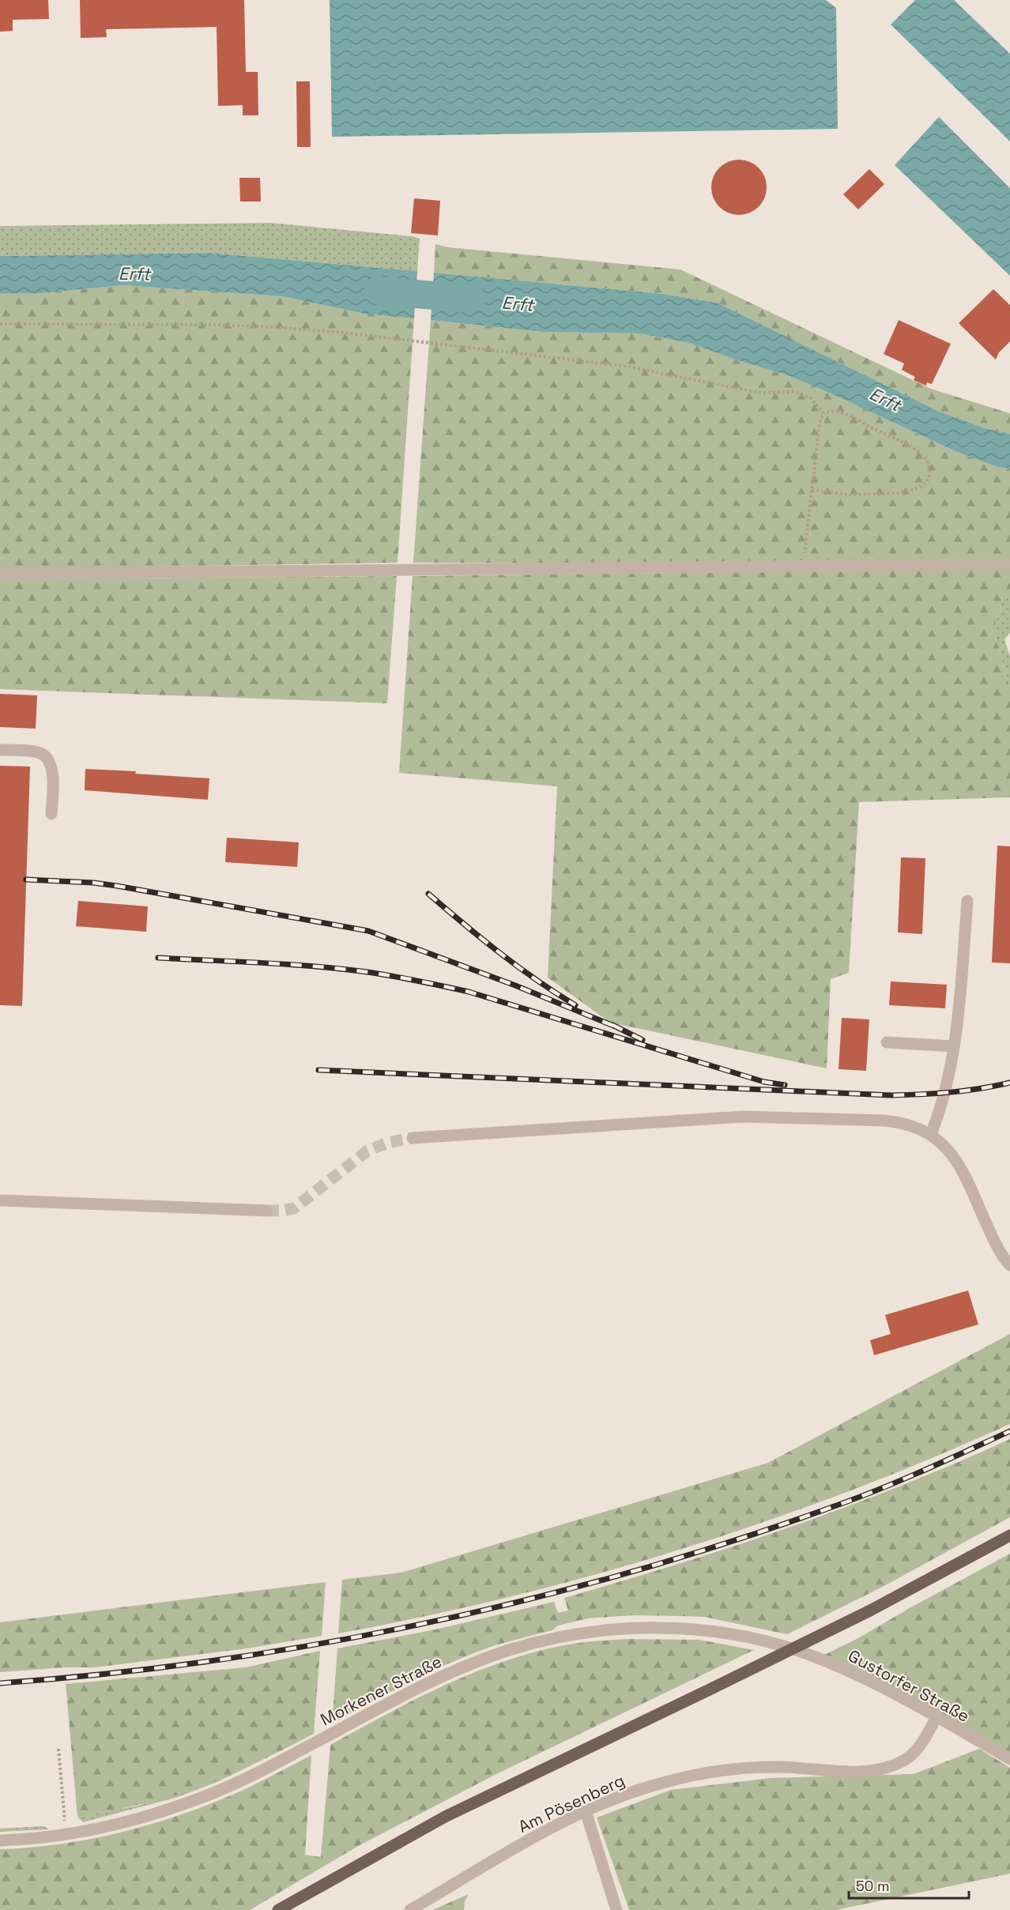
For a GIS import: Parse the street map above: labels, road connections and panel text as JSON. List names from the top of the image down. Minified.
{"streets":{"street":["Gustorfer Straße","Morkener Straße","Am Pösenberg"]},"crossings":[["Gustorfer Straße","Morkener Straße"],["Gustorfer Straße","Am Pösenberg"]],"water":["Erft"],"scale_bar":"50 m"}
